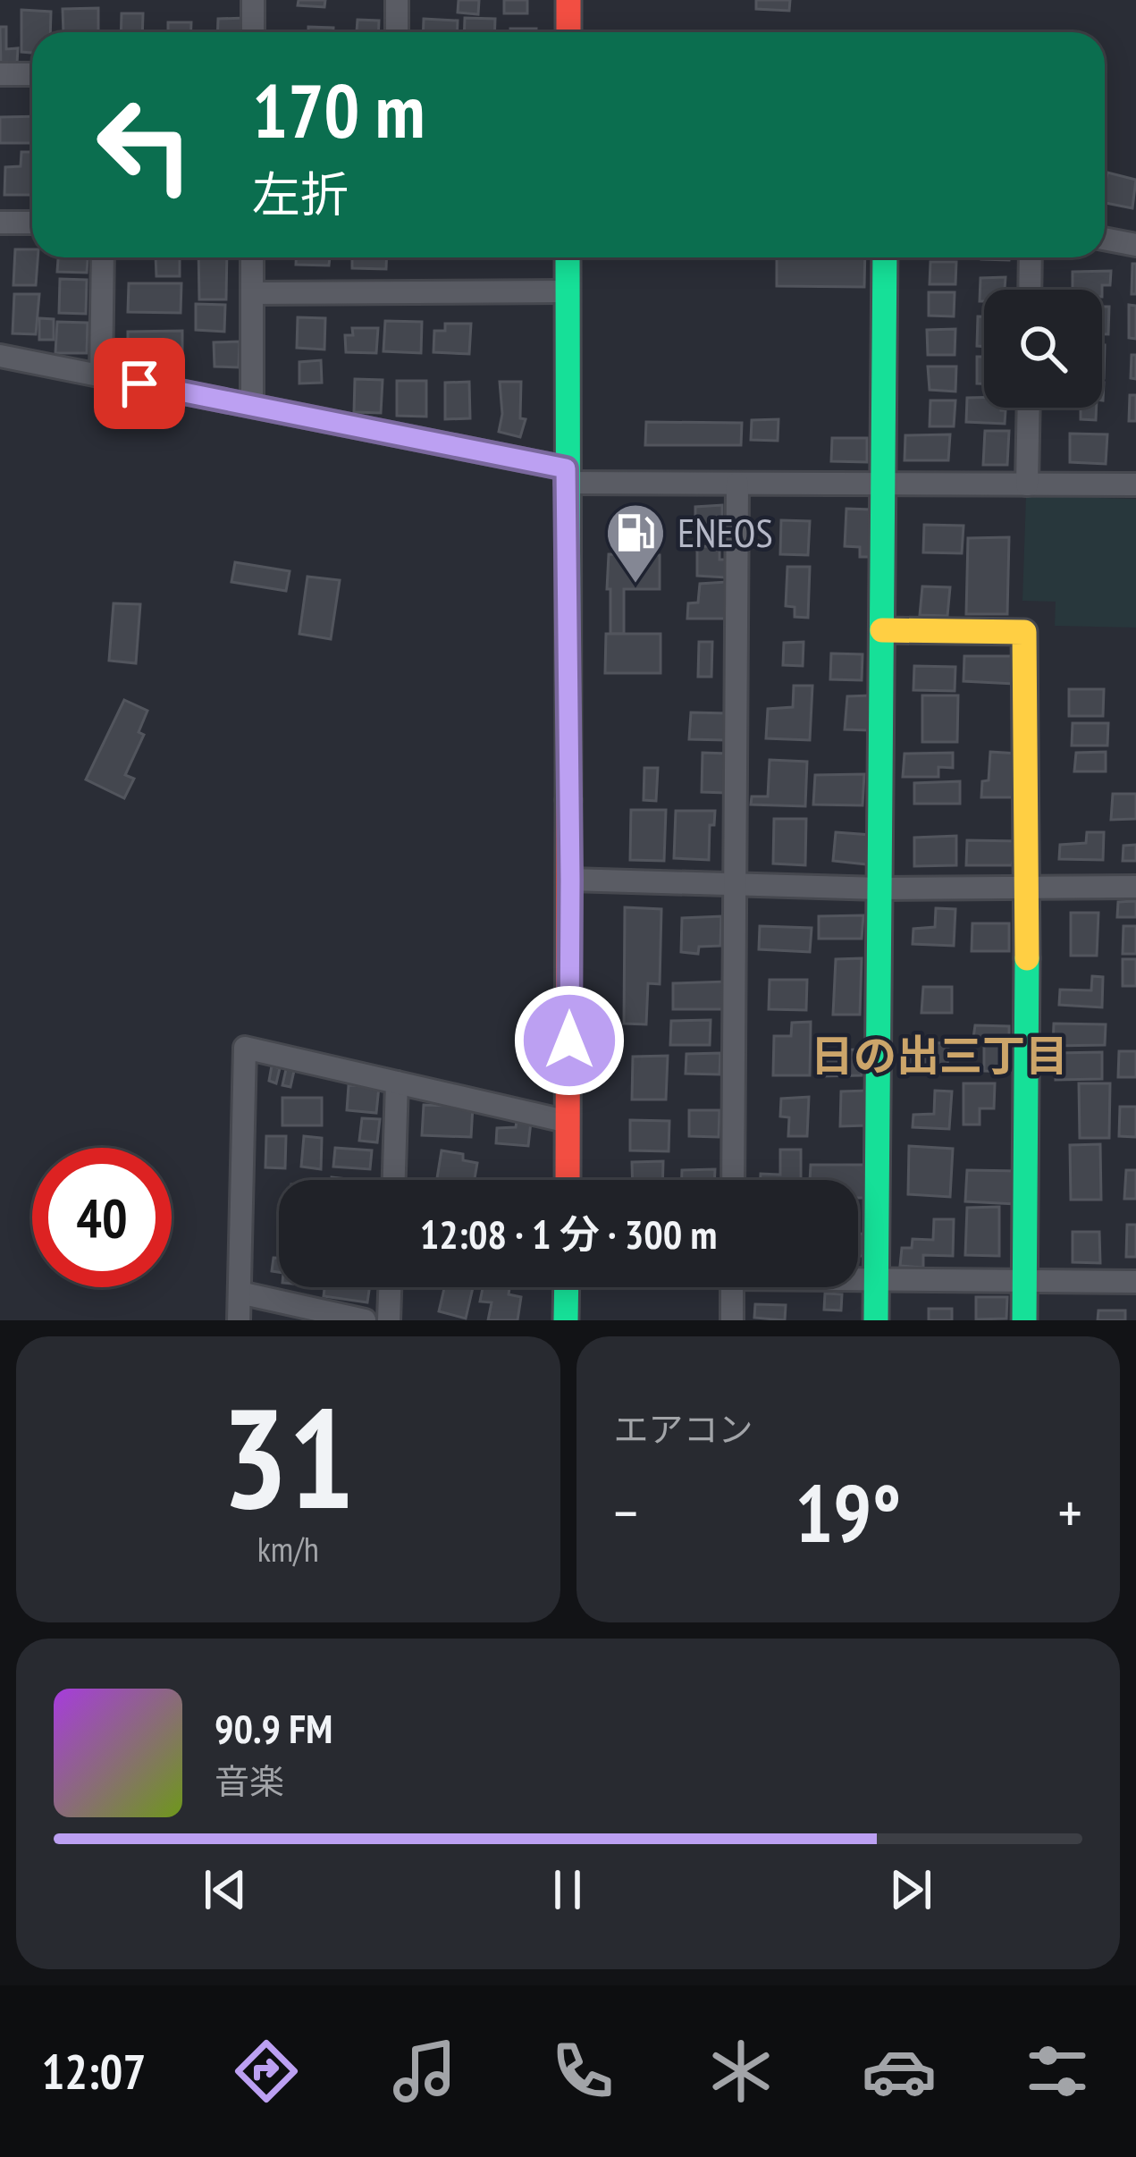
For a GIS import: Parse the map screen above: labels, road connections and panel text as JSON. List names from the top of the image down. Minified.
{"districts":["日の出三丁目"],"places":{"fuel station":["ENEOS"]},"page":{"turn":["170 m","左折"],"limit":"40","trip":"12:08 · 1 分 · 300 m","tile":[["31","km/h"],"エアコン"],"heat":["−","19°","+"],"song":["90.9 FM","音楽"],"tabs":"12:07"}}
